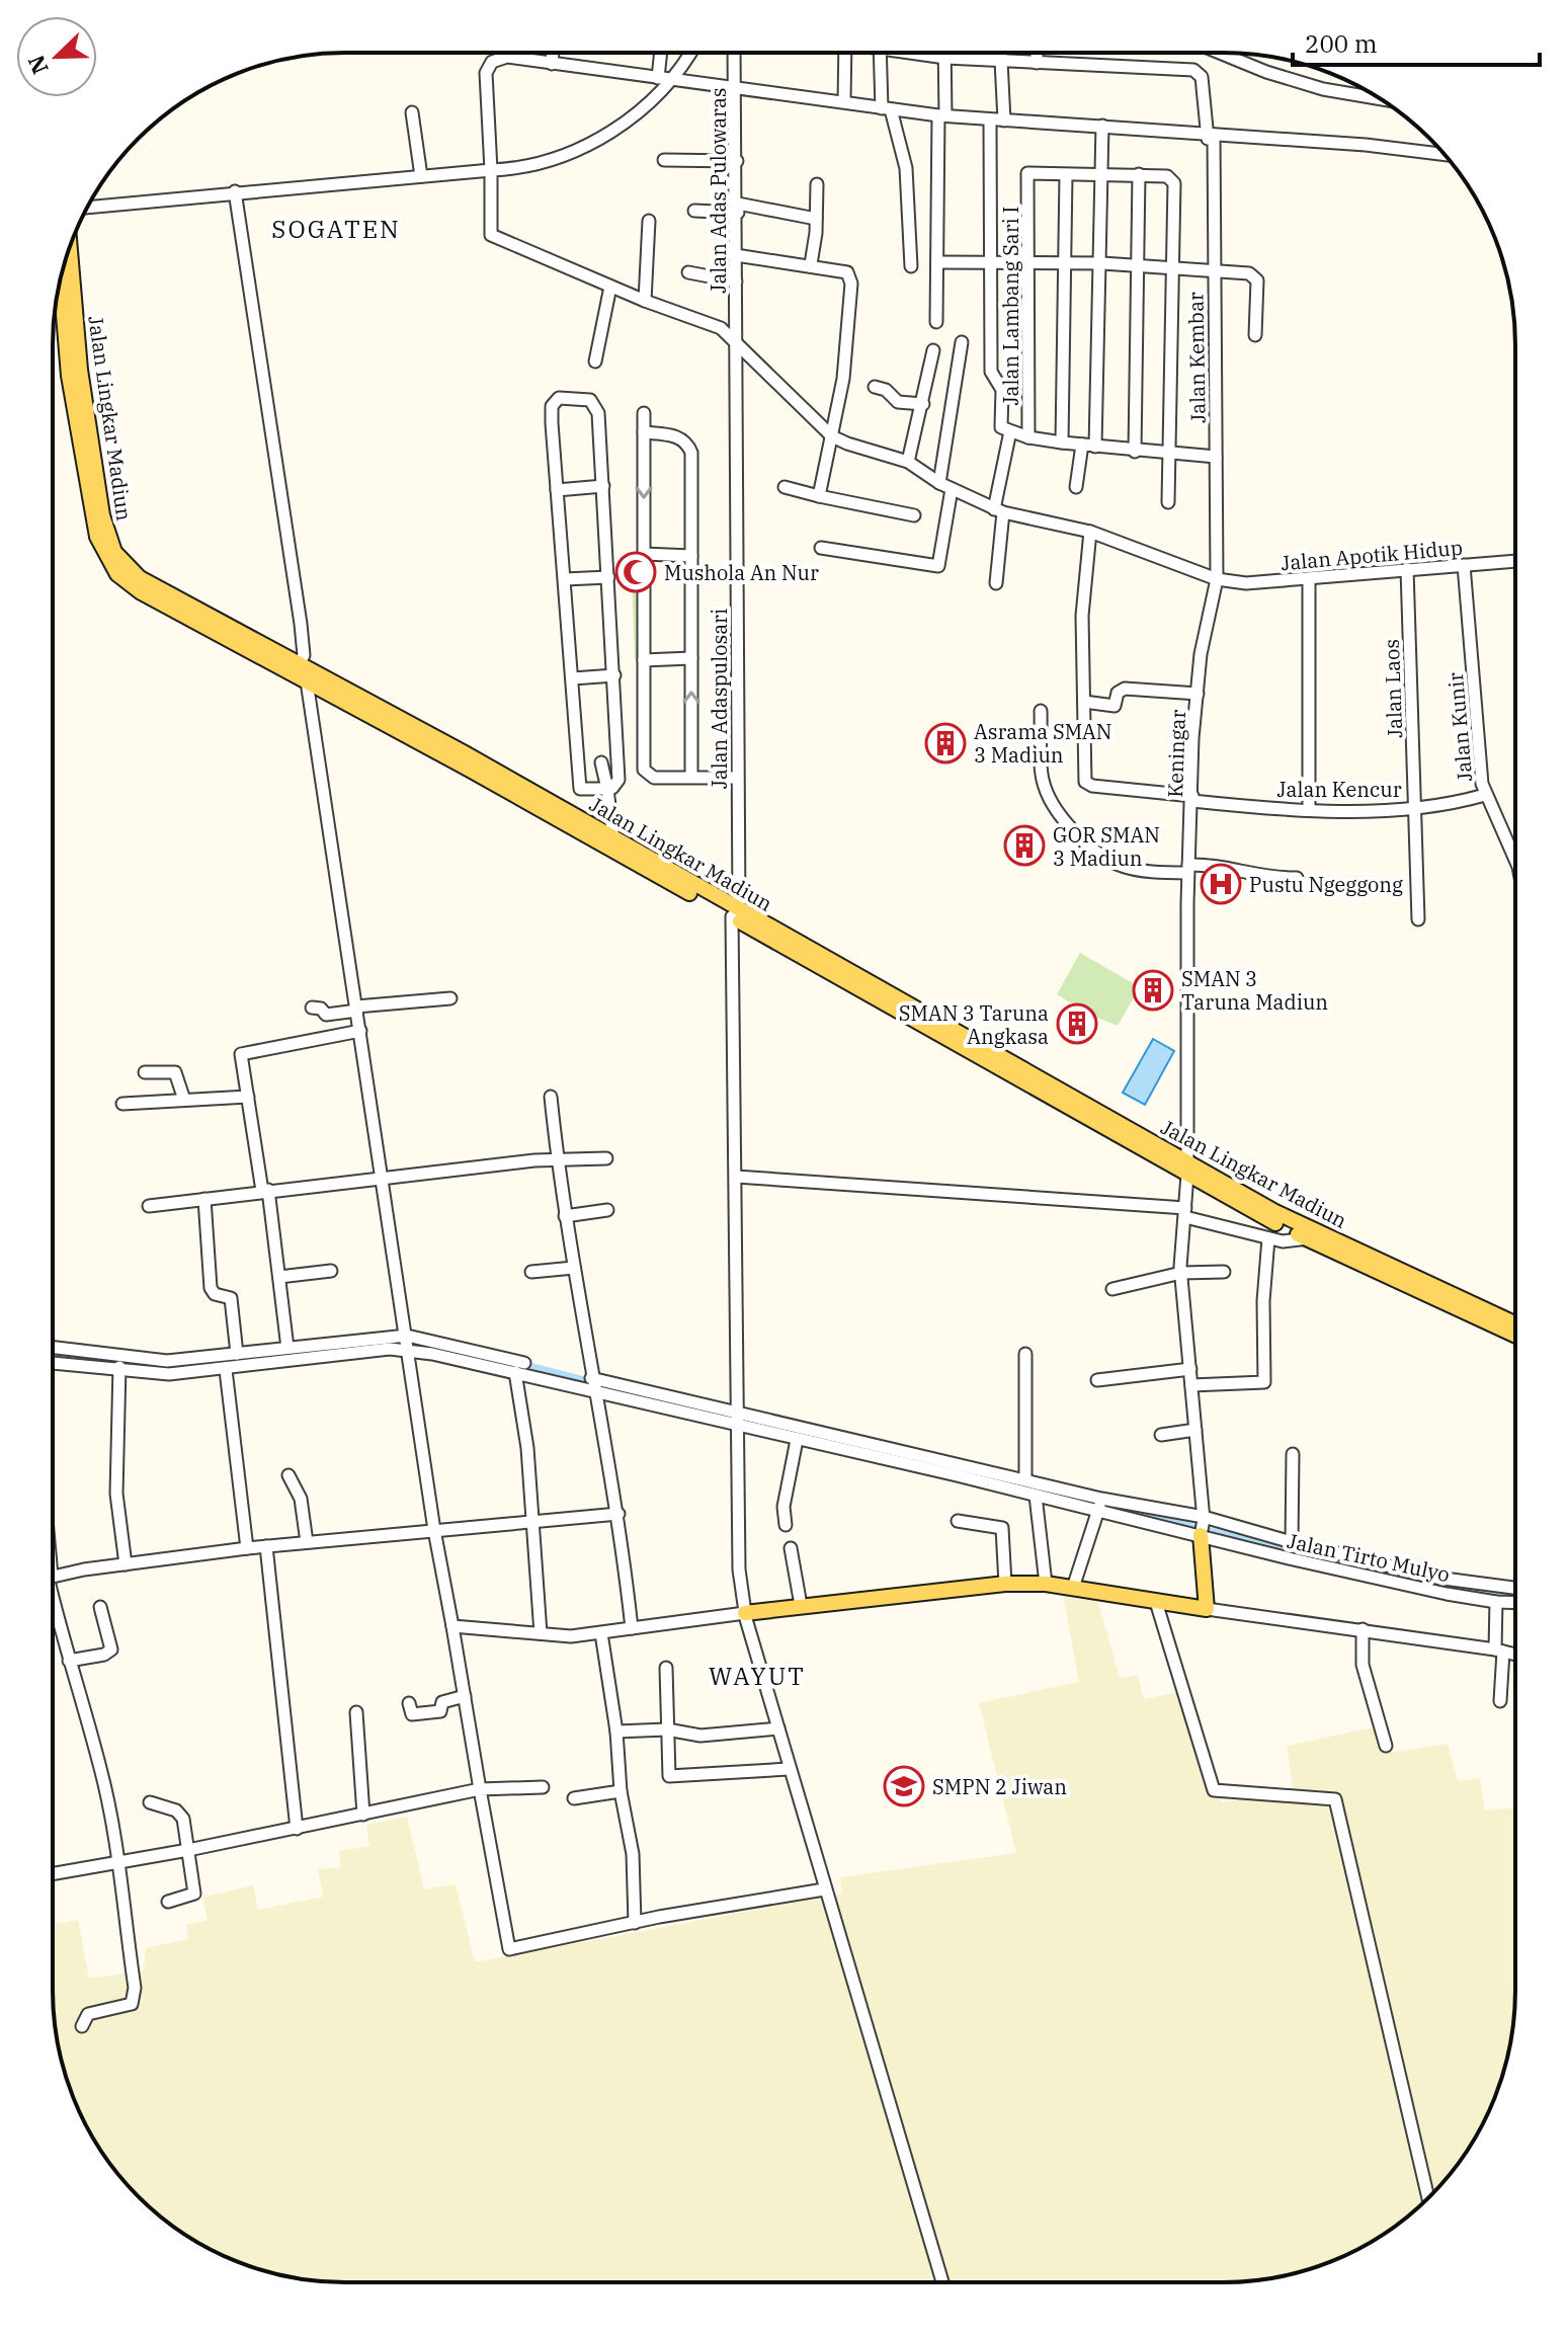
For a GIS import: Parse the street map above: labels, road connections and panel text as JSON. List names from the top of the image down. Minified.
{"streets":{"main road":["Jalan Lingkar Madiun"],"street":["Jalan Adas Pulowaras","Jalan Lambang Sari I","Jalan Kembar","Jalan Apotik Hidup","Jalan Laos","Jalan Adaspulosari","Jalan Kunir","Keningar","Jalan Kencur","Jalan Tirto Mulyo"]},"crossings":[["Jalan Adas Pulowaras","Jalan Adaspulosari"],["Jalan Kembar","Jalan Apotik Hidup"],["Jalan Kembar","Keningar"],["Jalan Lingkar Madiun","Jalan Adaspulosari"],["Jalan Lingkar Madiun","Keningar"],["Jalan Apotik Hidup","Jalan Laos"],["Jalan Apotik Hidup","Jalan Kunir"],["Jalan Apotik Hidup","Keningar"],["Jalan Laos","Jalan Kencur"],["Jalan Kunir","Jalan Kencur"],["Keningar","Jalan Kencur"],["Keningar","Jalan Tirto Mulyo"]],"districts":["SOGATEN","WAYUT"],"places":{"mosque":["Mushola An Nur"],"building":["Asrama SMAN 3 Madiun","GOR SMAN 3 Madiun","SMAN 3 Taruna Madiun","SMAN 3 Taruna Angkasa"],"hospital":["Pustu Ngeggong"],"school or university":["SMPN 2 Jiwan"]},"scale_bar":"200 m","north":"bottom left"}
